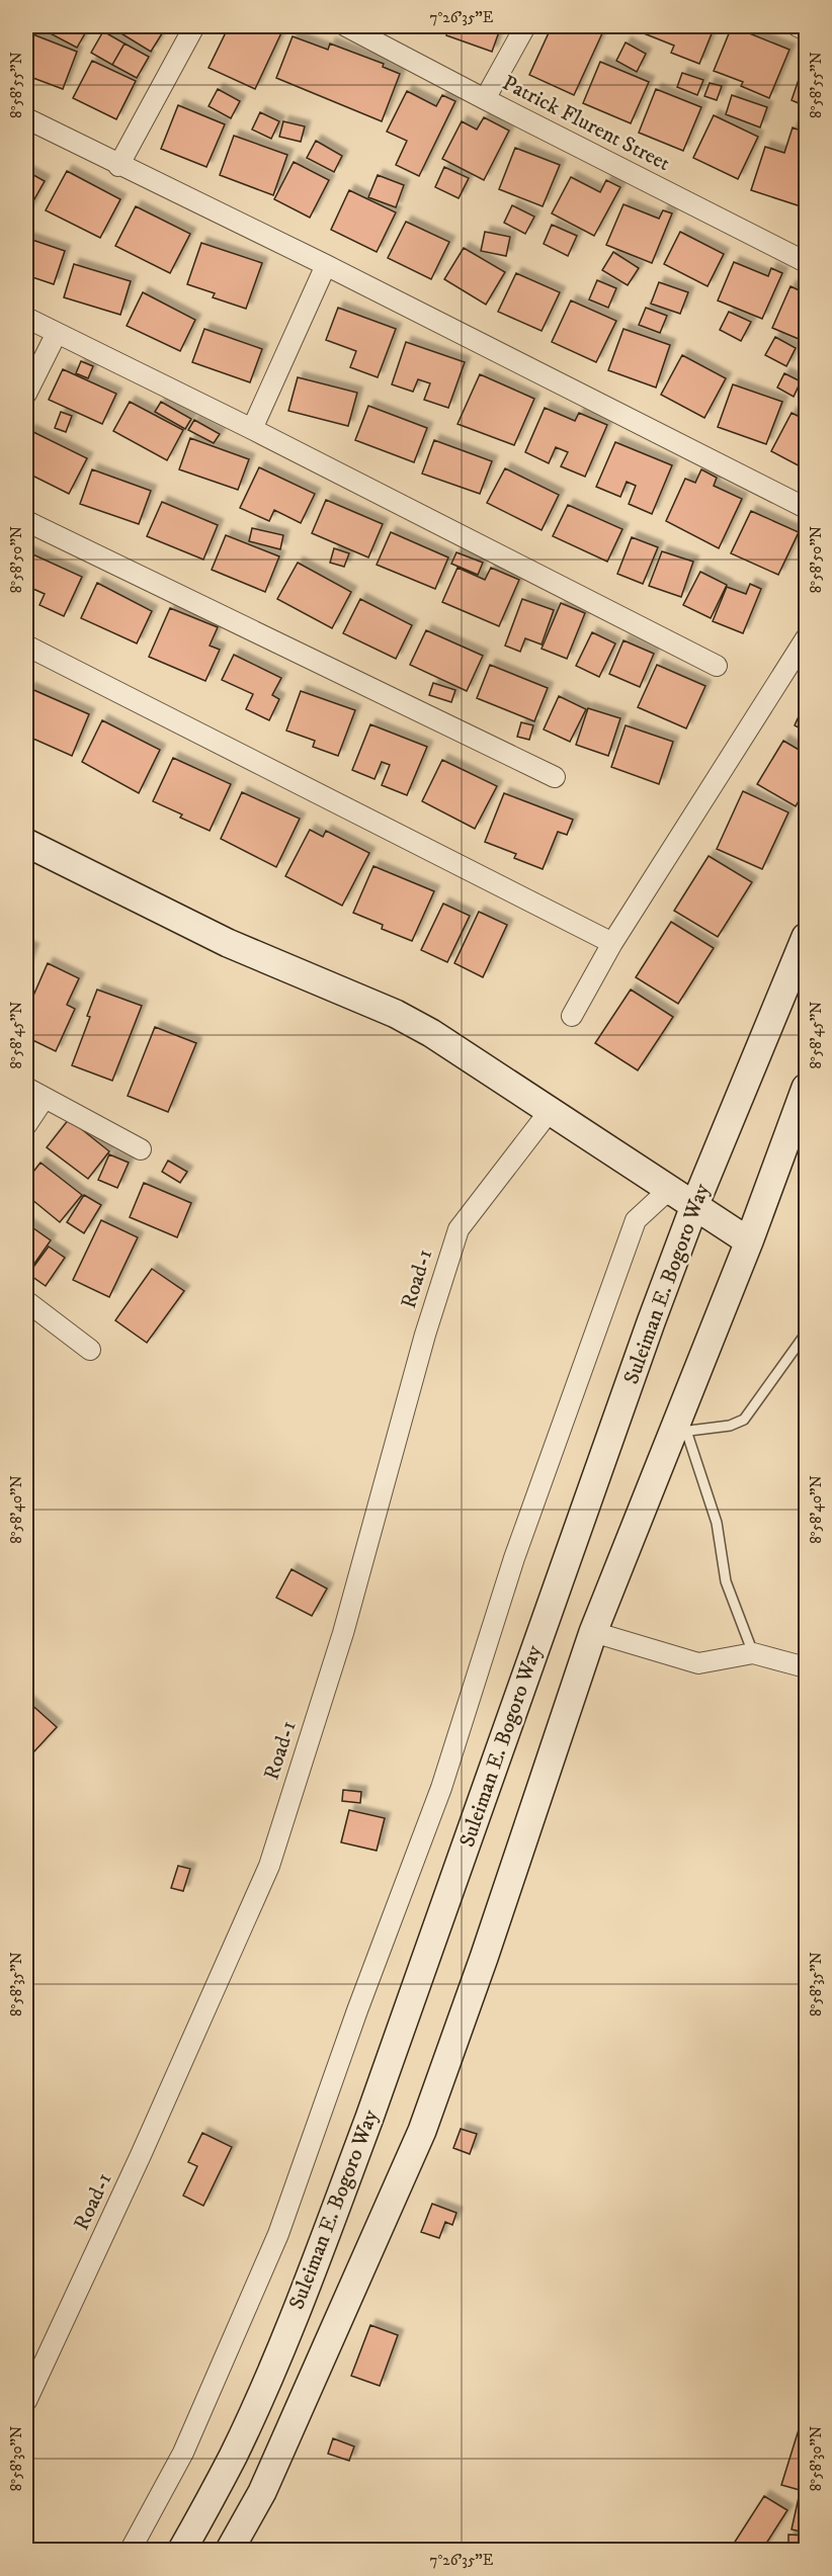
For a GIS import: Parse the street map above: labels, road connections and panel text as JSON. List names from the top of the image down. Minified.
{"streets":{"street":["Patrick Flurent Street","Road-1","Suleiman E. Bogoro Way"]},"coordinates":["7°26'35\"E","8°58'55\"N","8°58'50\"N","8°58'45\"N","8°58'40\"N","8°58'35\"N","8°58'30\"N"]}
